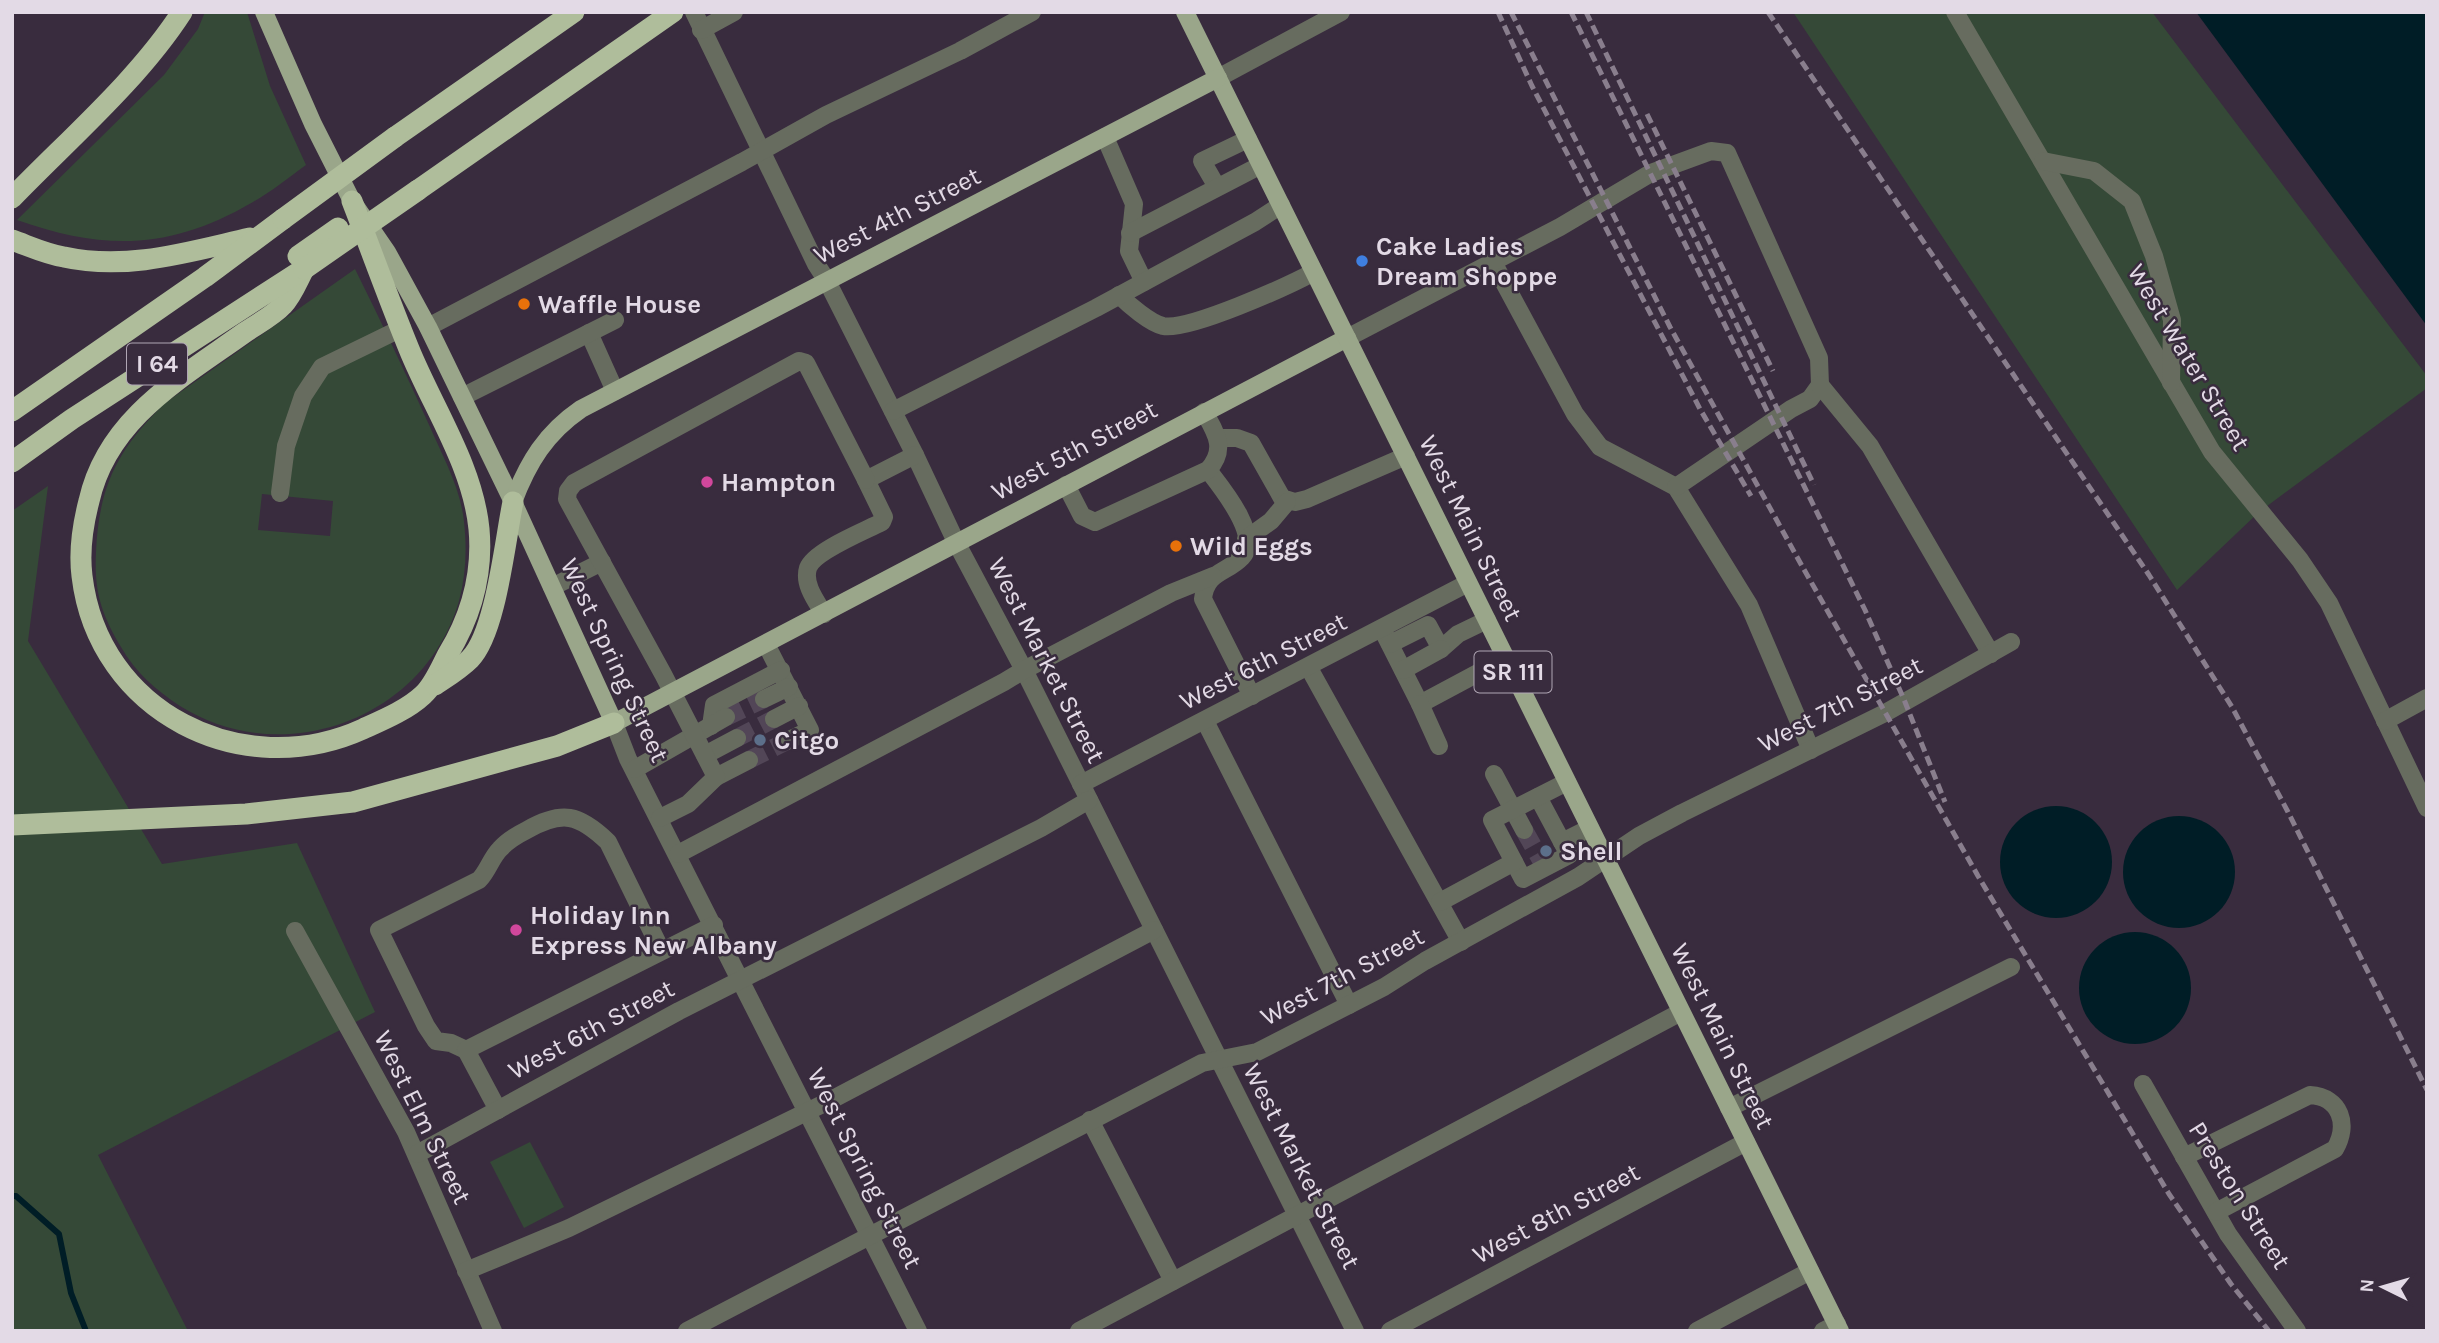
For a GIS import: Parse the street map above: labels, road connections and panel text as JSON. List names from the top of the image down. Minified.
{"streets":{"highway":["I 64"],"main road":["West 4th Street","West 5th Street","West Main Street","West Spring Street","SR 111"],"street":["West Water Street","West Market Street","West 6th Street","West 7th Street","West Elm Street","Preston Street","West 8th Street"]},"crossings":[["West 4th Street","West Main Street"],["West 4th Street","West Spring Street"],["West 4th Street","West Market Street"],["West 5th Street","West Main Street"],["West 5th Street","West Spring Street"],["West 5th Street","West Market Street"],["West Main Street","West 6th Street"],["West Main Street","West 7th Street"],["West Main Street","West 8th Street"],["West Spring Street","West 6th Street"],["West Spring Street","West 7th Street"],["West Market Street","West 6th Street"],["West Market Street","West 7th Street"],["West 6th Street","West Elm Street"]],"places":["Cake Ladies Dream Shoppe","Waffle House","Hampton","Wild Eggs","Citgo","Shell","Holiday Inn Express New Albany"],"north":"left"}
